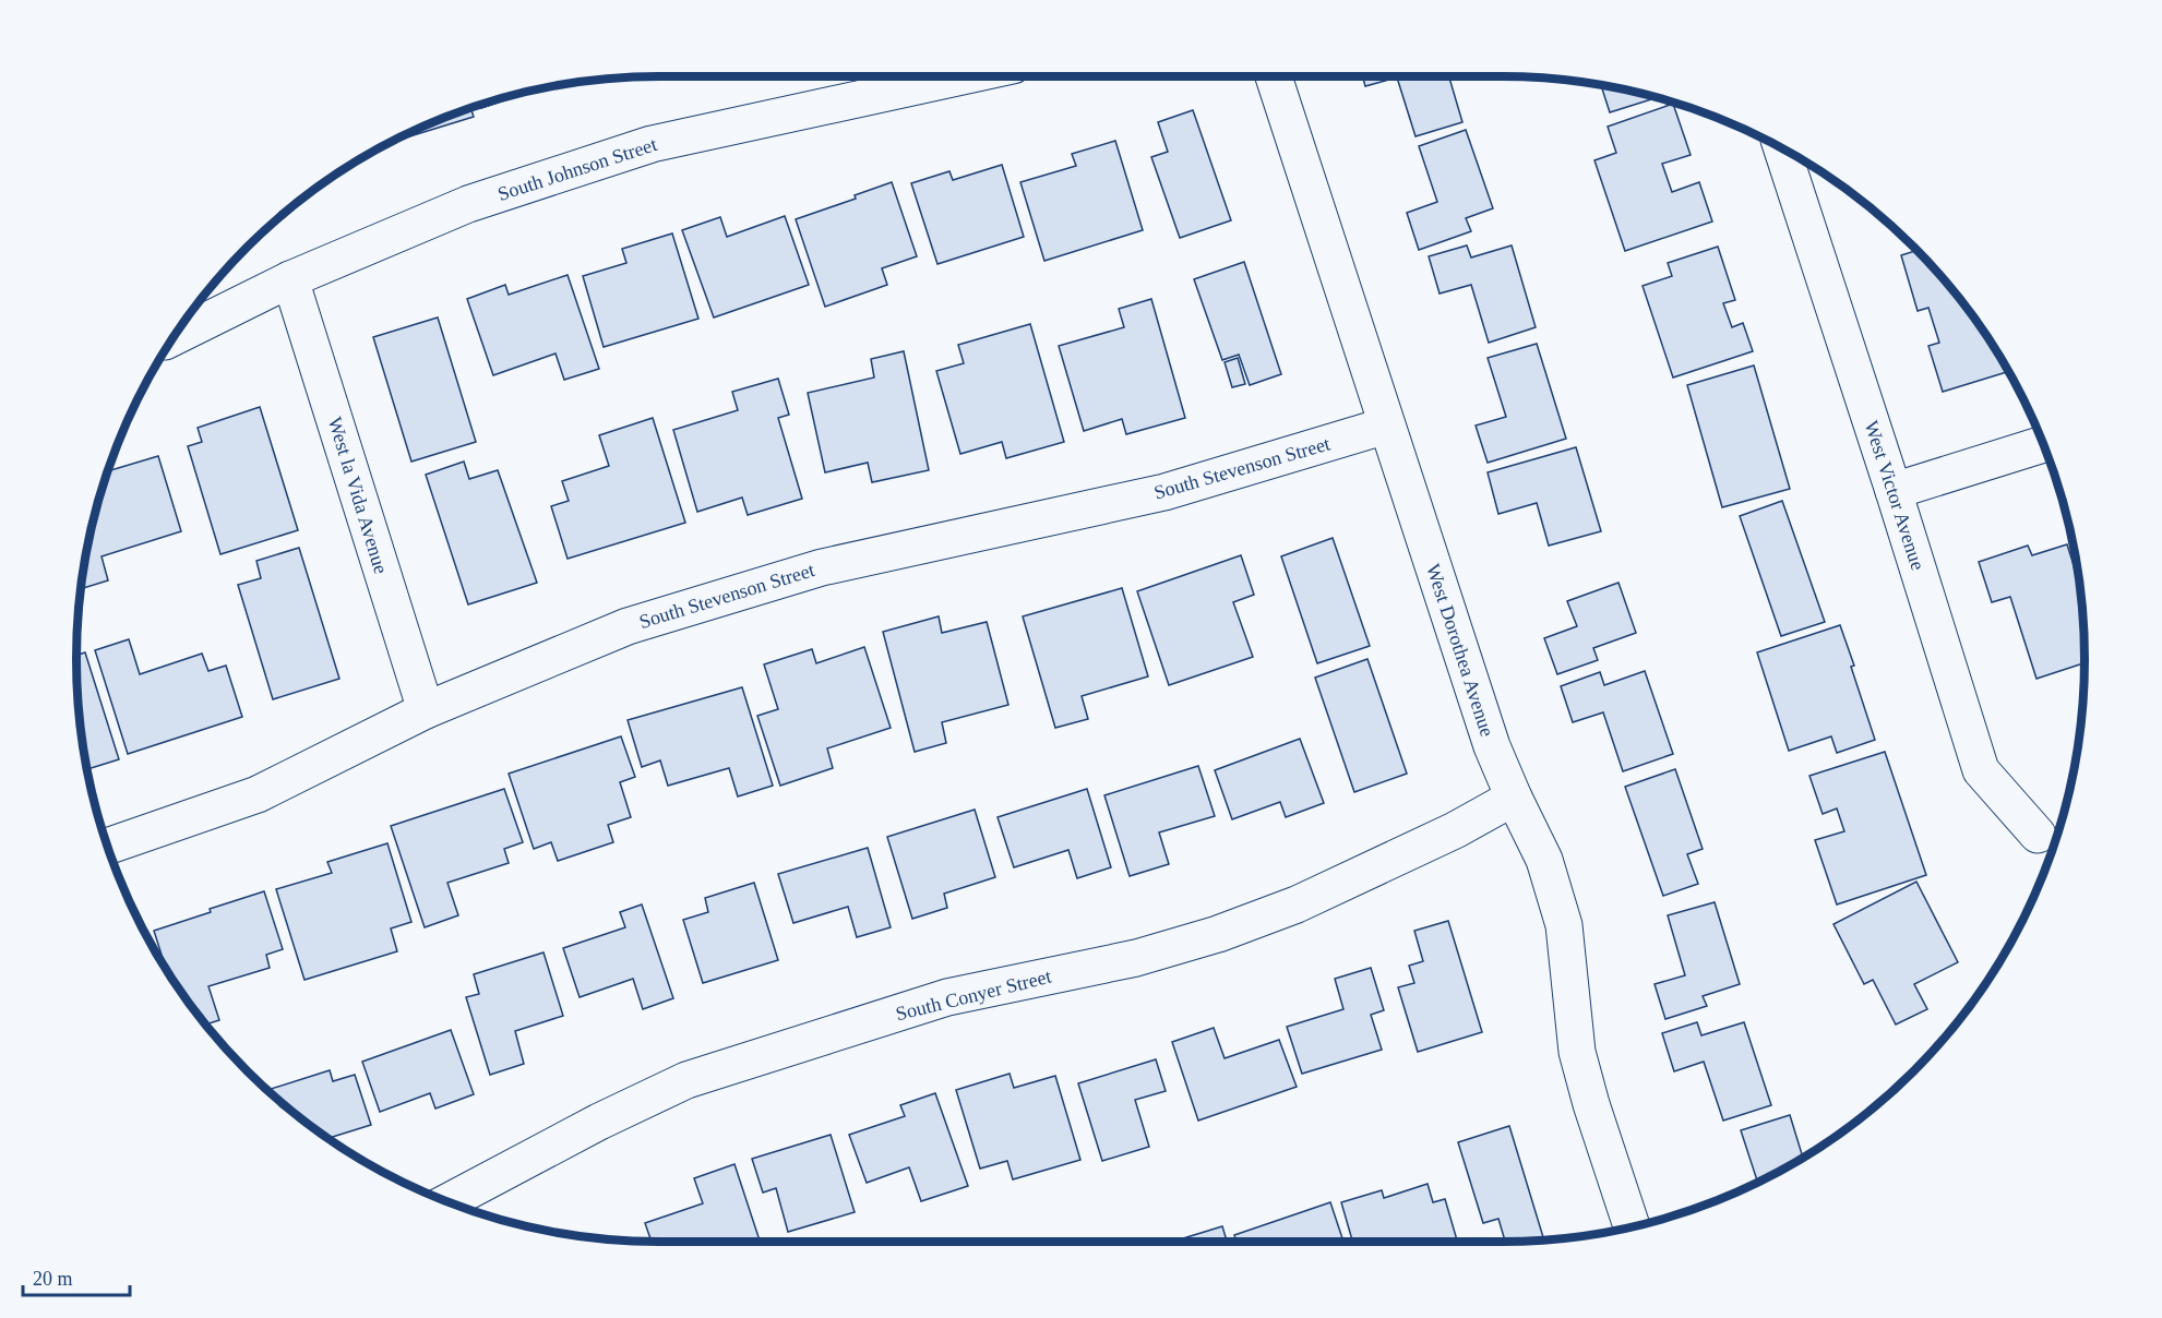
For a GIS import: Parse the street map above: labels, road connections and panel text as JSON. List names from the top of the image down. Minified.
{"streets":{"street":["South Johnson Street","South Stevenson Street","West la Vida Avenue","West Victor Avenue","West Dorothea Avenue","South Conyer Street"]},"crossings":[["South Johnson Street","West la Vida Avenue"],["South Stevenson Street","West la Vida Avenue"],["South Stevenson Street","West Dorothea Avenue"],["West Dorothea Avenue","South Conyer Street"]],"scale_bar":"20 m"}
